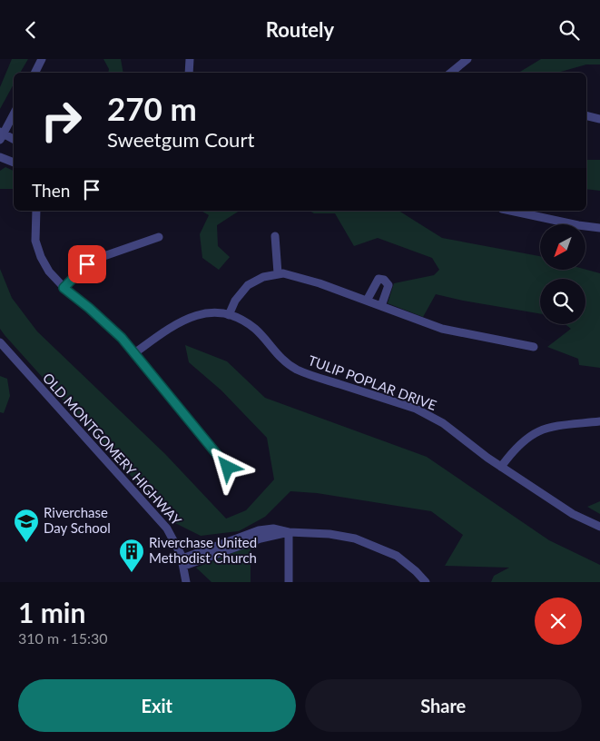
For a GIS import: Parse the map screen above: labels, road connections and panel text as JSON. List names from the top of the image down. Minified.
{"streets":{"street":["TULIP POPLAR DRIVE","OLD MONTGOMERY HIGHWAY"]},"places":{"school or university":["Riverchase Day School"],"building":["Riverchase United Methodist Church"]},"north":"bottom left","page":{"header":"Routely","turn":["270 m","Sweetgum Court"],"then":"Then","heading":["1 min","310 m · 15:30"],"buttons":["Exit","Share"]}}
